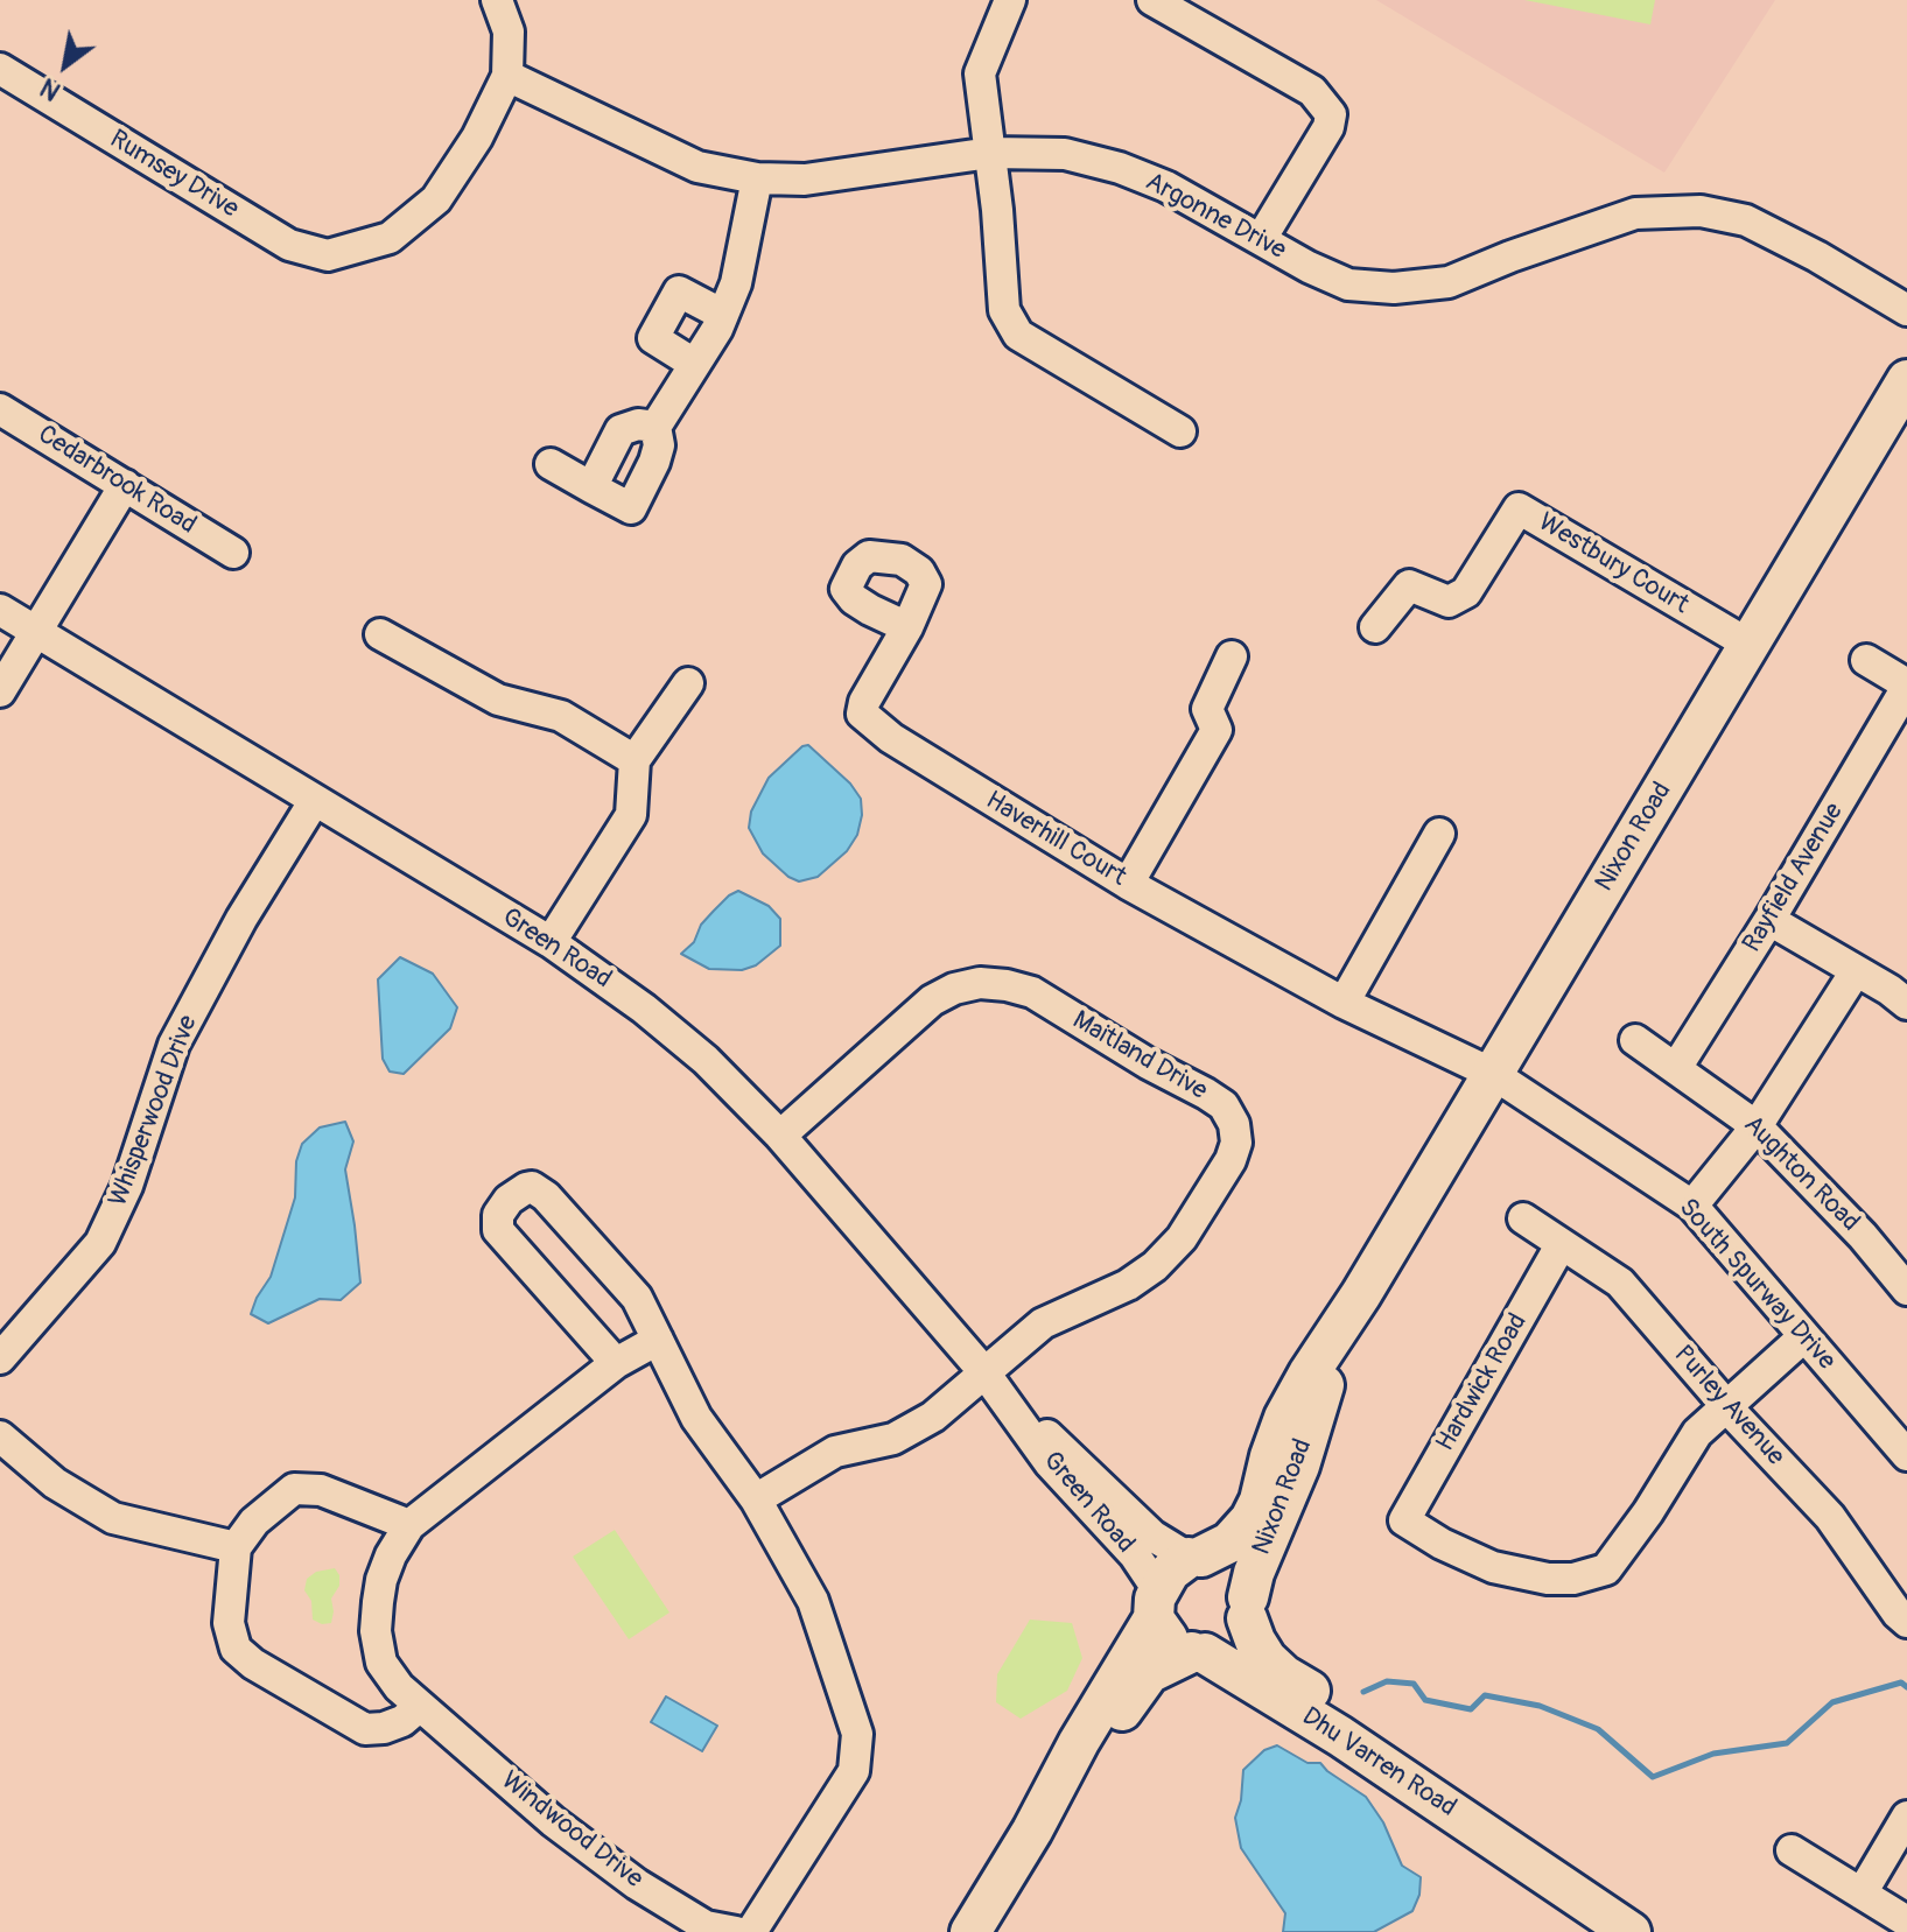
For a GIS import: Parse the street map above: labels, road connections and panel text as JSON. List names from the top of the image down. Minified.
{"streets":{"main road":["Nixon Road","Dhu Varren Road"],"street":["Rumsey Drive","Argonne Drive","Cedarbrook Road","Westbury Court","Haverhill Court","Rayfield Avenue","Green Road","Maitland Drive","Whisperwood Drive","Aughton Road","South Spurway Drive","Hardwick Road","Purley Avenue","Windwood Drive"]},"crossings":[["Rumsey Drive","Argonne Drive"],["Westbury Court","Nixon Road"],["Nixon Road","Haverhill Court"],["Nixon Road","Green Road"],["Nixon Road","South Spurway Drive"],["Nixon Road","Dhu Varren Road"],["Haverhill Court","South Spurway Drive"],["Rayfield Avenue","Aughton Road"],["Green Road","Maitland Drive"],["Green Road","Whisperwood Drive"],["Green Road","Dhu Varren Road"],["Hardwick Road","Purley Avenue"]],"north":"bottom left"}
